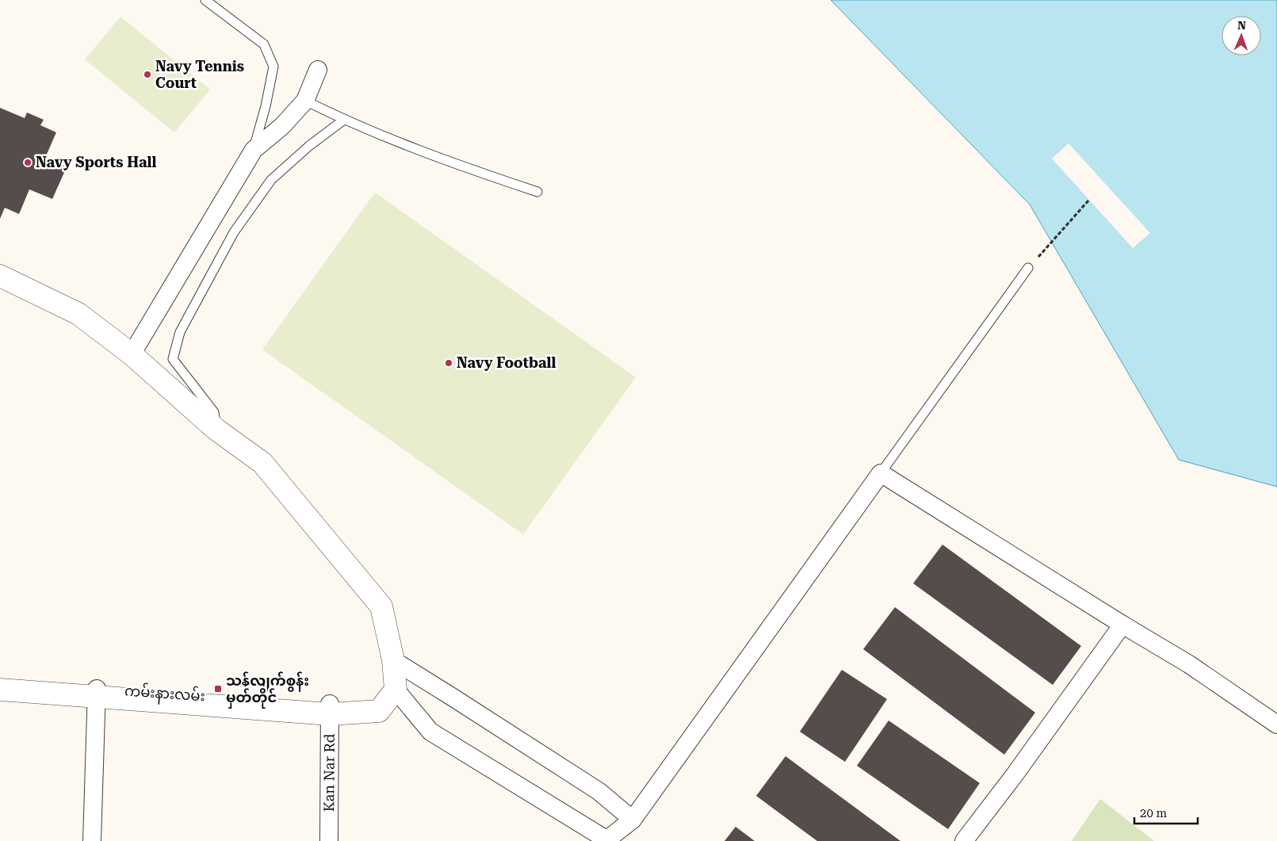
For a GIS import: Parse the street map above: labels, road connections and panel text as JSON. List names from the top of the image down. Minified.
{"streets":{"street":["ကမ်းနားလမ်း","Kan Nar Rd"]},"crossings":[["ကမ်းနားလမ်း","Kan Nar Rd"]],"places":{"other":["Navy Tennis Court","Navy Sports Hall","Navy Football"],"transit":["သန်လျက်စွန်း မှတ်တိုင်"]},"scale_bar":"20 m","north":"top"}
